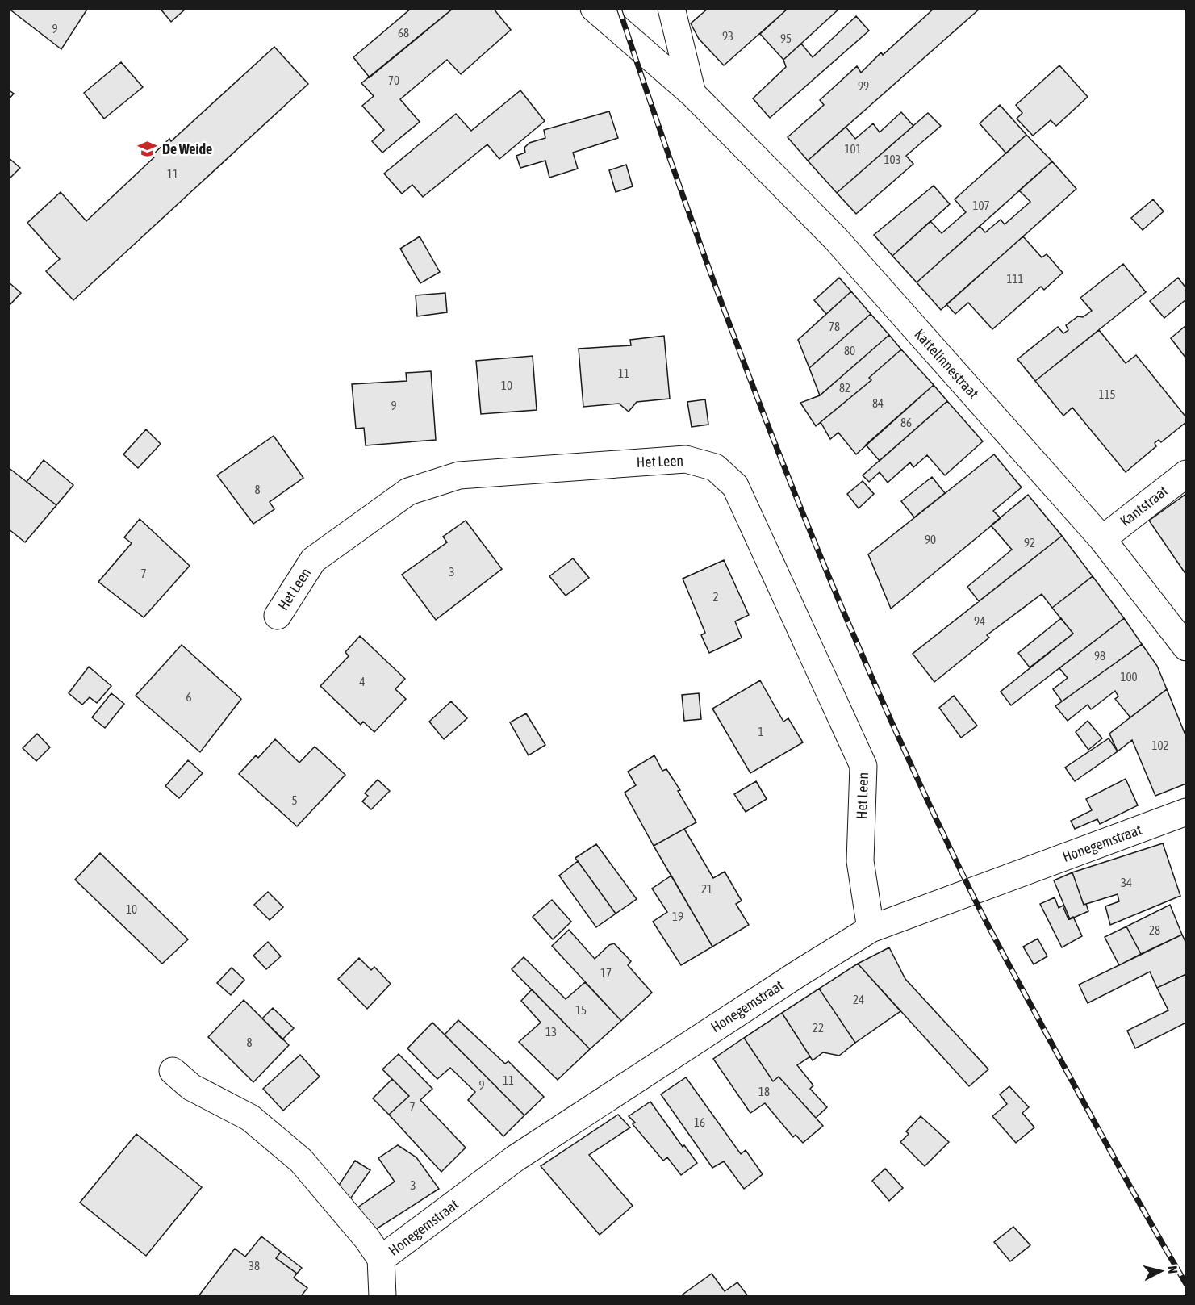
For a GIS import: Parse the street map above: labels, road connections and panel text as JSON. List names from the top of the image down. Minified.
{"streets":{"street":["Kattelinnestraat","Het Leen","Kantstraat","Honegemstraat"]},"crossings":[["Kattelinnestraat","Kantstraat"],["Het Leen","Honegemstraat"]],"places":{"school or university":["De Weide"]},"house_numbers":["9","68","93","95","70","99","101","103","11","107","111","78","80","11","10","82","115","84","9","86","8","90","92","3","7","2","94","98","100","4","6","1","102","5","34","21","10","19","28","17","24","15","22","13","8","11","9","18","7","16","3","38"],"north":"right"}
